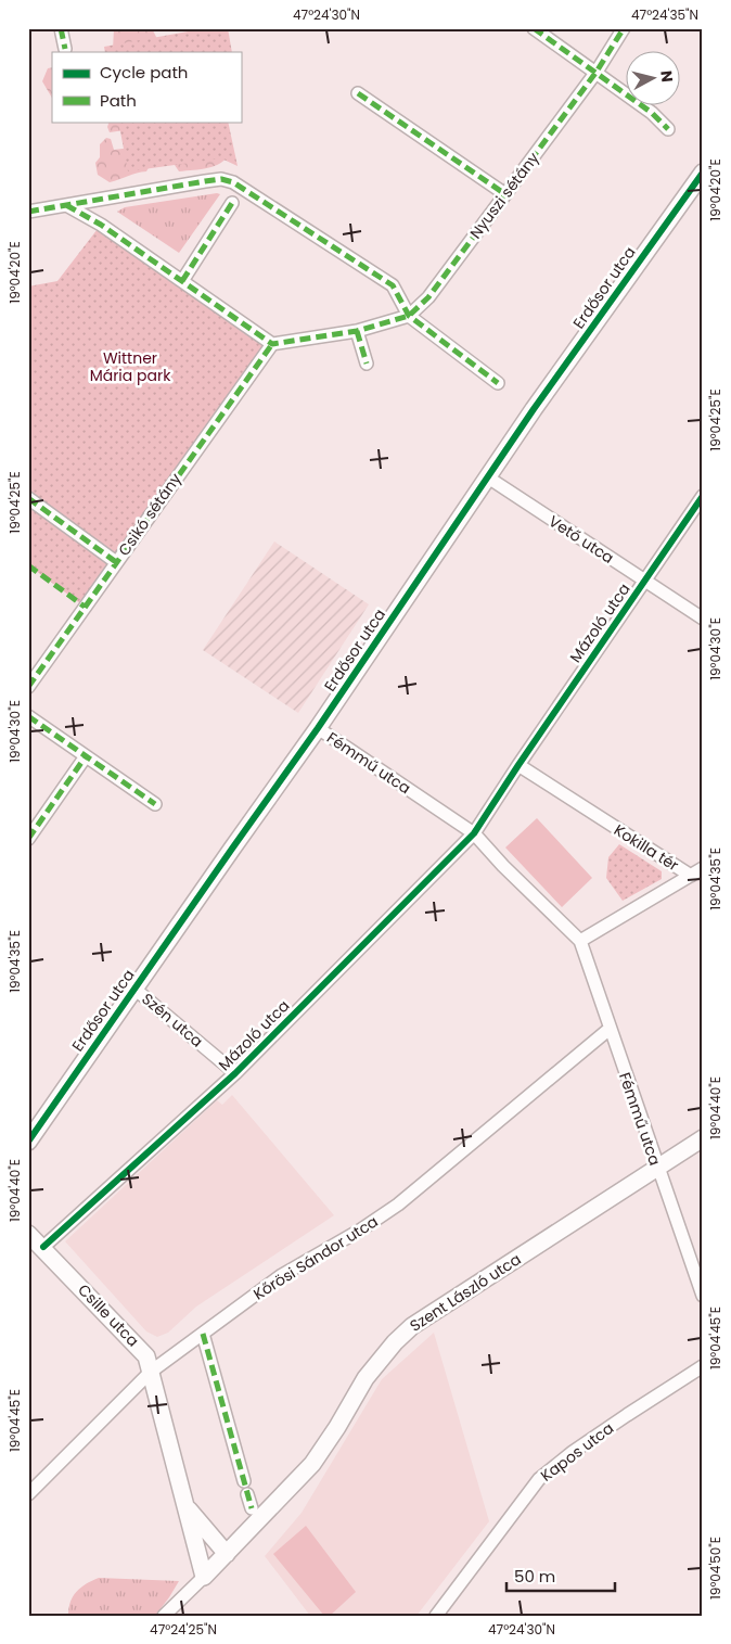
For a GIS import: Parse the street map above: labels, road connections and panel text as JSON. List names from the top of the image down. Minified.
{"streets":{"street":["Nyuszi sétány","Erdősor utca","Csikó sétány","Vető utca","Mázoló utca","Fémmű utca","Kokilla tér","Szén utca","Kőrösi Sándor utca","Szent László utca","Csille utca","Kapos utca"]},"crossings":[["Erdősor utca","Vető utca"],["Erdősor utca","Fémmű utca"],["Erdősor utca","Szén utca"],["Vető utca","Mázoló utca"],["Mázoló utca","Fémmű utca"],["Mázoló utca","Kokilla tér"],["Mázoló utca","Szén utca"],["Mázoló utca","Csille utca"],["Fémmű utca","Kokilla tér"],["Fémmű utca","Kőrösi Sándor utca"],["Fémmű utca","Szent László utca"],["Kőrösi Sándor utca","Csille utca"],["Szent László utca","Csille utca"]],"parks":["Wittner Mária park"],"legend":["Cycle path","Path"],"scale_bar":"50 m","north":"right","coordinates":["47°24'30\"N","47°24'35\"N","19°04'20\"E","19°04'25\"E","19°04'30\"E","19°04'35\"E","19°04'40\"E","19°04'45\"E","19°04'50\"E","47°24'25\"N"]}
